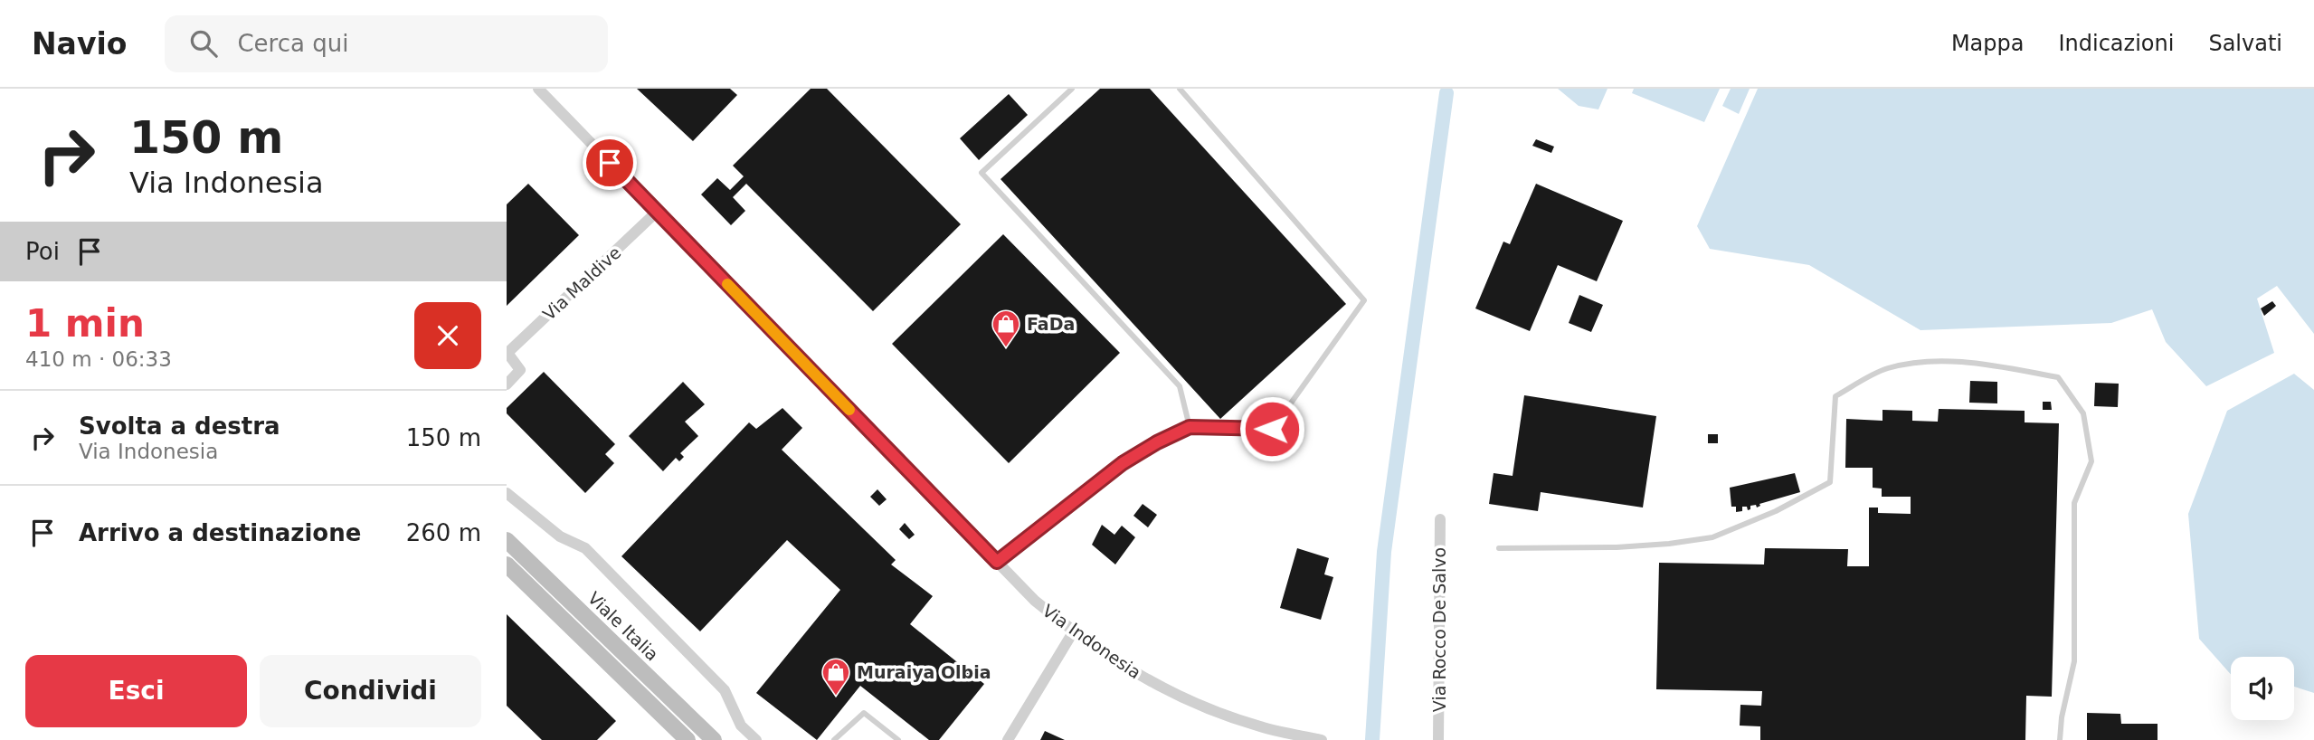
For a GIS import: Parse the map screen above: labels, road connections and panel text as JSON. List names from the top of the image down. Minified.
{"streets":{"main road":["Viale Italia"],"street":["Via Maldive","Via Rocco De Salvo","Via Indonesia"]},"crossings":[["Via Maldive","Via Indonesia"]],"places":{"shop":["FaDa","Muraiya Olbia"]},"page":{"header":"Navio","search":"Cerca qui","nav":["Mappa","Indicazioni","Salvati"],"turn":["150 m","Via Indonesia"],"then":"Poi","heading":["1 min","410 m · 06:33"],"list":[{"name":"Svolta a destra","note":"Via Indonesia","value":"150 m"},{"name":"Arrivo a destinazione","value":"260 m"}],"buttons":["Esci","Condividi"]}}
